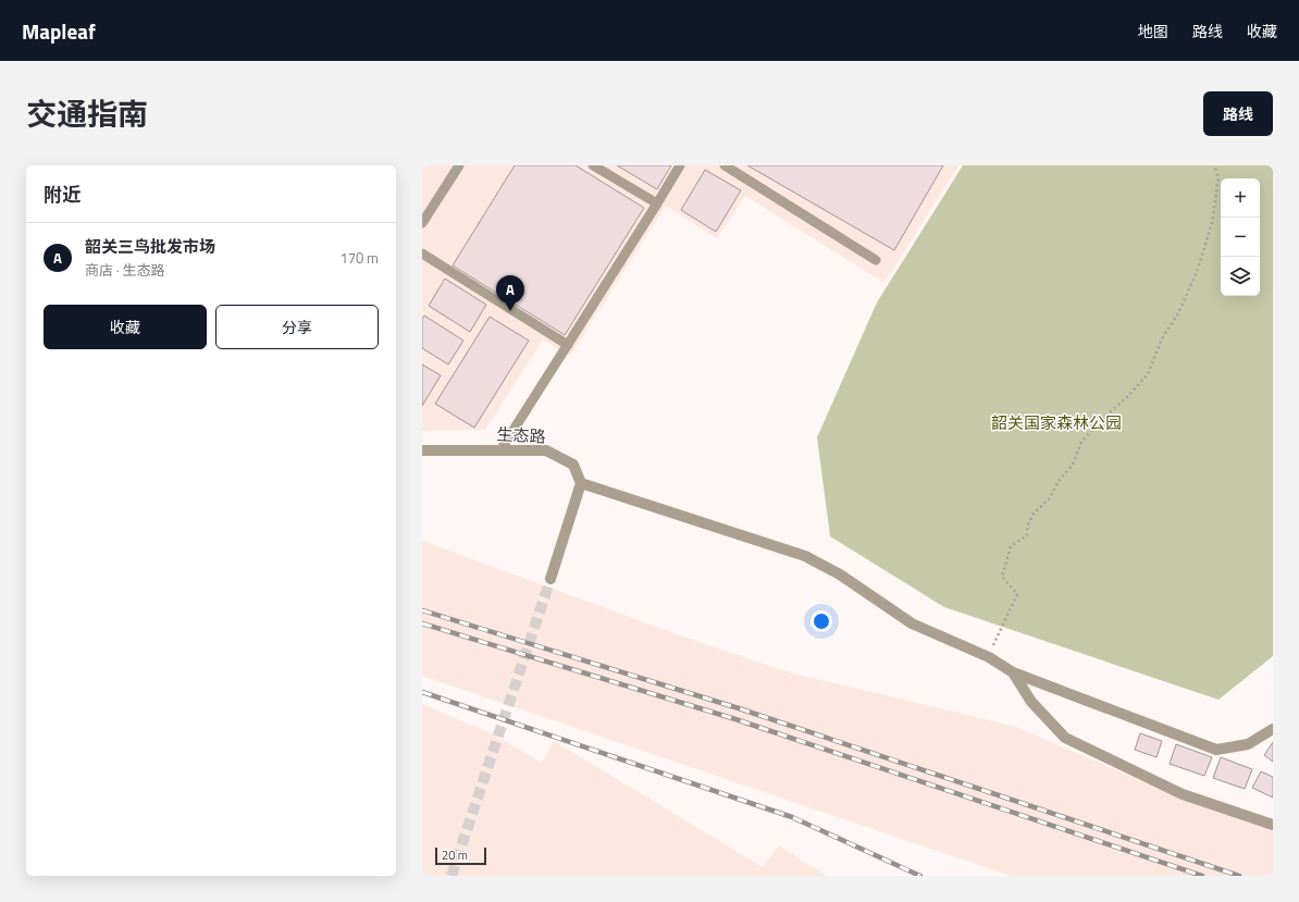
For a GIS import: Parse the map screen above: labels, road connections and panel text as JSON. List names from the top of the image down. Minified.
{"streets":{"street":["生态路"]},"parks":["韶关国家森林公园"],"scale_bar":"20 m","page":{"header":"Mapleaf","nav":["地图","路线","收藏"],"title":"交通指南","buttons":["路线",["收藏","分享"]],"heading":"附近","map_buttons":["+","−"],"list":[{"mark":"A","name":"韶关三鸟批发市场","note":"商店 · 生态路","value":"170 m"}],"pins":"A","scale":"20 m"}}
